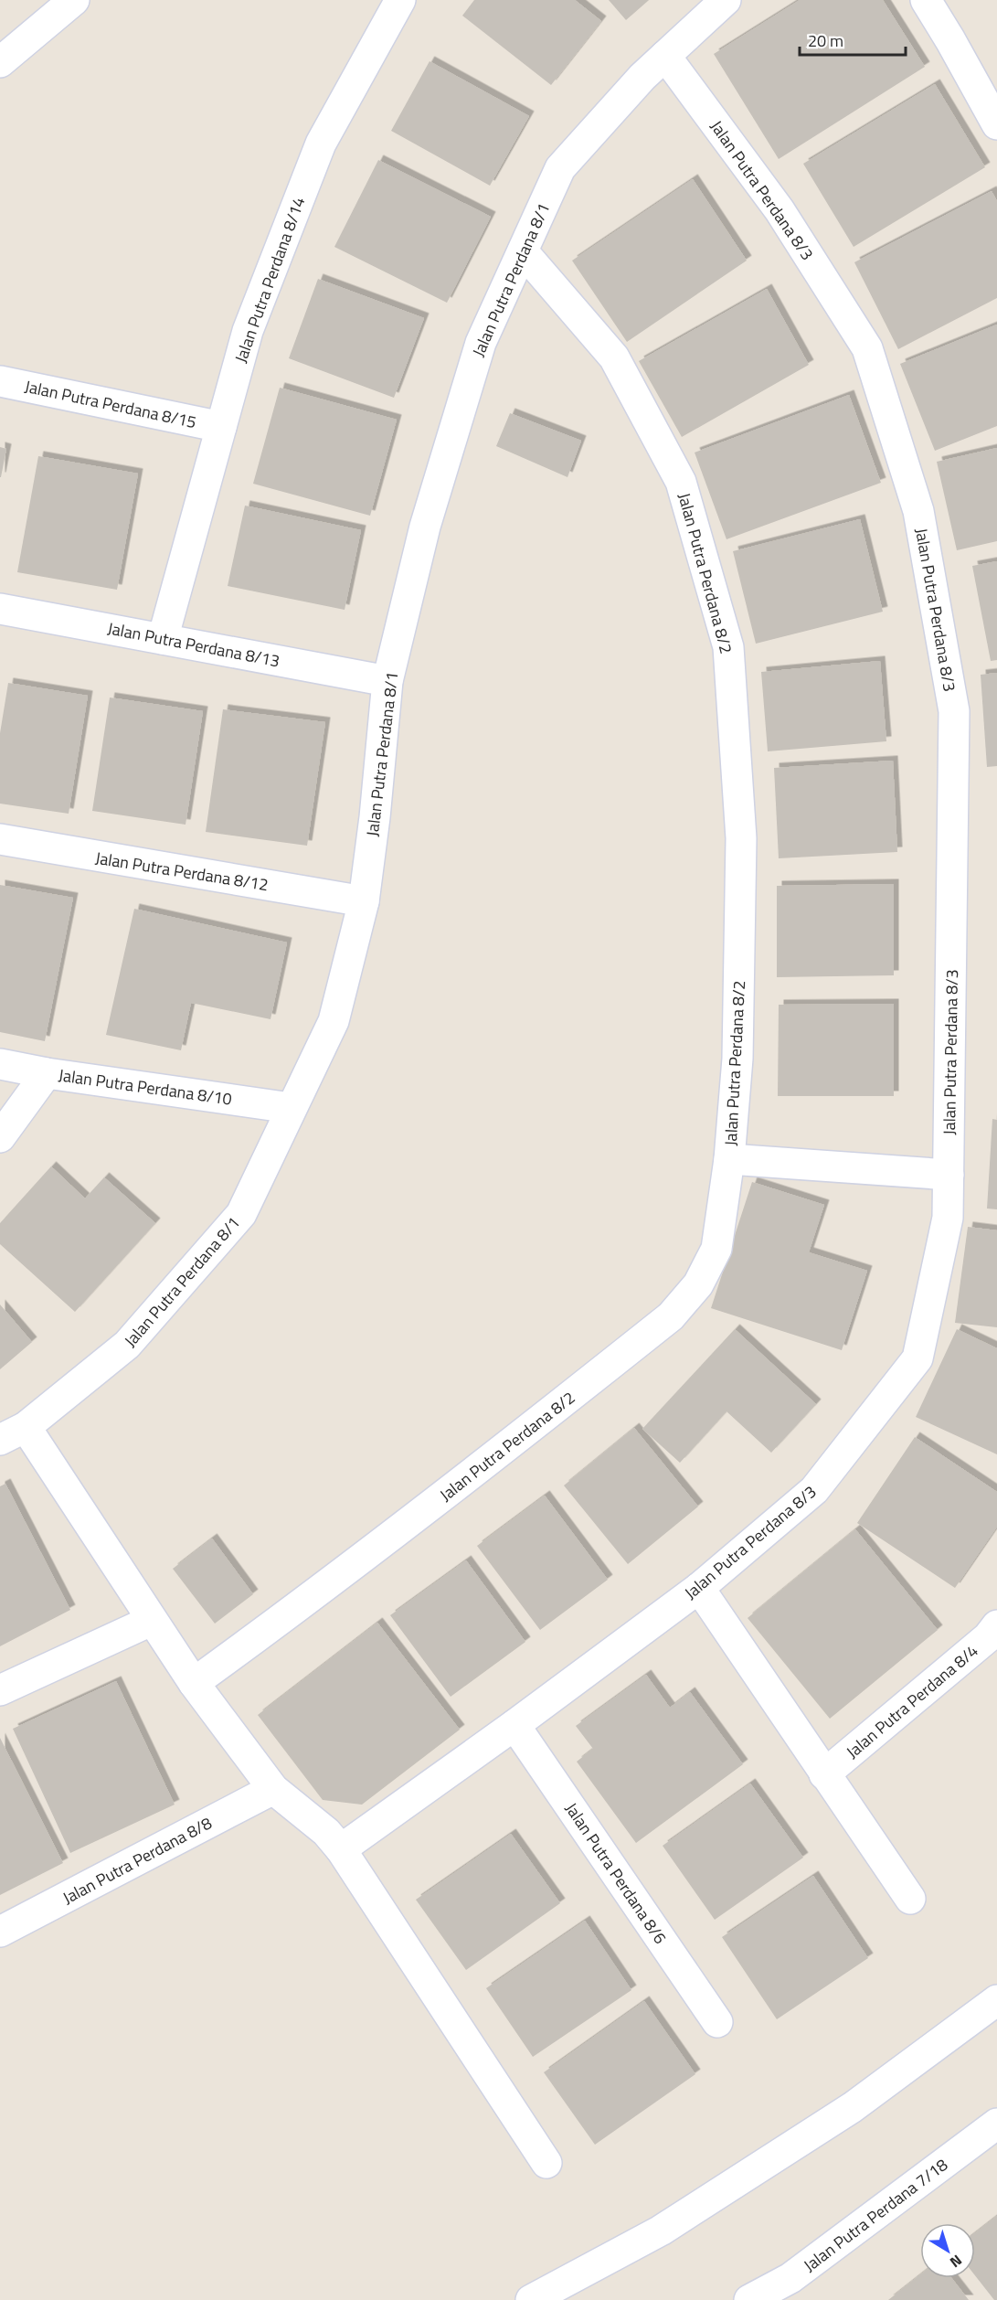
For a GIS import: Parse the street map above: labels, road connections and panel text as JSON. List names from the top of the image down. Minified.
{"streets":{"street":["Jalan Putra Perdana 8/3","Jalan Putra Perdana 8/14","Jalan Putra Perdana 8/1","Jalan Putra Perdana 8/15","Jalan Putra Perdana 8/2","Jalan Putra Perdana 8/13","Jalan Putra Perdana 8/12","Jalan Putra Perdana 8/10","Jalan Putra Perdana 8/4","Jalan Putra Perdana 8/8","Jalan Putra Perdana 8/6","Jalan Putra Perdana 7/18"]},"crossings":[["Jalan Putra Perdana 8/3","Jalan Putra Perdana 8/1"],["Jalan Putra Perdana 8/3","Jalan Putra Perdana 8/6"],["Jalan Putra Perdana 8/14","Jalan Putra Perdana 8/15"],["Jalan Putra Perdana 8/14","Jalan Putra Perdana 8/13"],["Jalan Putra Perdana 8/1","Jalan Putra Perdana 8/2"],["Jalan Putra Perdana 8/1","Jalan Putra Perdana 8/13"],["Jalan Putra Perdana 8/1","Jalan Putra Perdana 8/12"],["Jalan Putra Perdana 8/1","Jalan Putra Perdana 8/10"]],"scale_bar":"20 m","north":"bottom right"}
